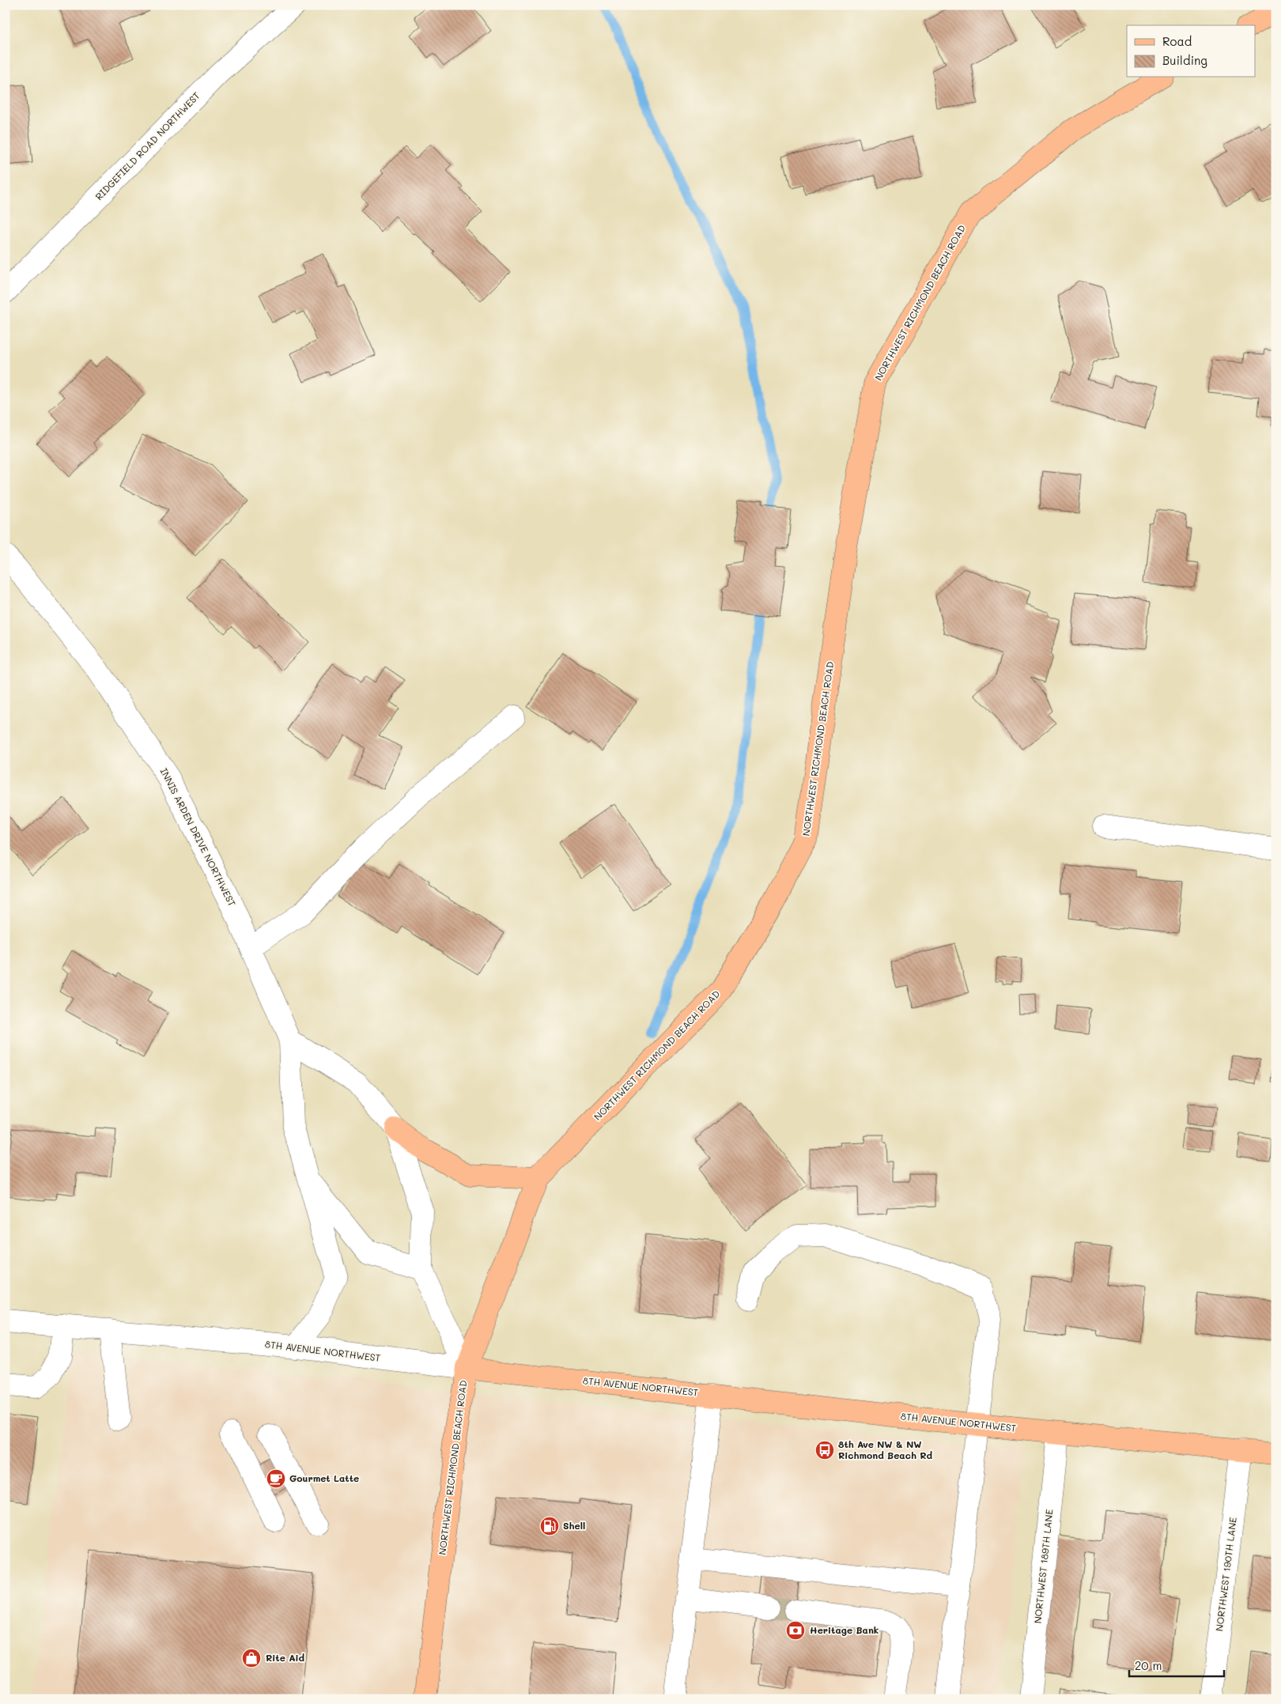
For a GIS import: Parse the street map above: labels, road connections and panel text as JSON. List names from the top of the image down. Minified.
{"streets":{"main road":["NORTHWEST RICHMOND BEACH ROAD","8TH AVENUE NORTHWEST"],"street":["RIDGEFIELD ROAD NORTHWEST","INNIS ARDEN DRIVE NORTHWEST","NORTHWEST 189TH LANE","NORTHWEST 190TH LANE"]},"crossings":[["NORTHWEST RICHMOND BEACH ROAD","8TH AVENUE NORTHWEST"],["8TH AVENUE NORTHWEST","NORTHWEST 189TH LANE"],["8TH AVENUE NORTHWEST","NORTHWEST 190TH LANE"]],"places":{"bus stop":["8th Ave NW & NW Richmond Beach Rd"],"cafe":["Gourmet Latte"],"fuel station":["Shell"],"bank":["Heritage Bank"],"shop":["Rite Aid"]},"legend":["Road","Building"],"scale_bar":"20 m"}
